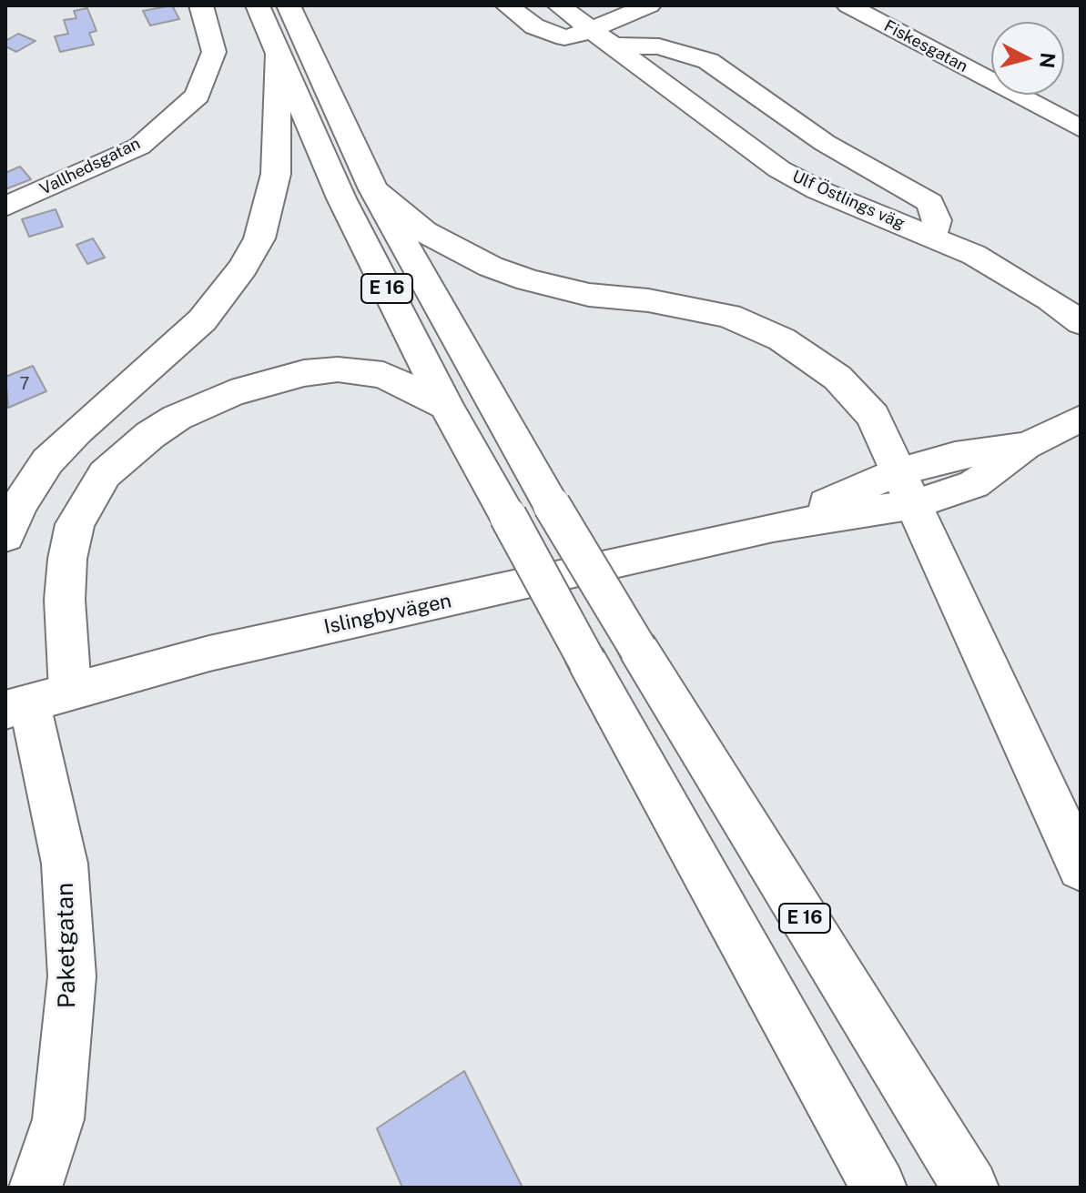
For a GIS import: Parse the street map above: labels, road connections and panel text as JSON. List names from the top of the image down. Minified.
{"streets":{"highway":["E 16"],"street":["Fiskesgatan","Vallhedsgatan","Ulf Östlings väg","Islingbyvägen","Paketgatan"]},"crossings":[["Islingbyvägen","Paketgatan"]],"house_numbers":["7"],"north":"right"}
